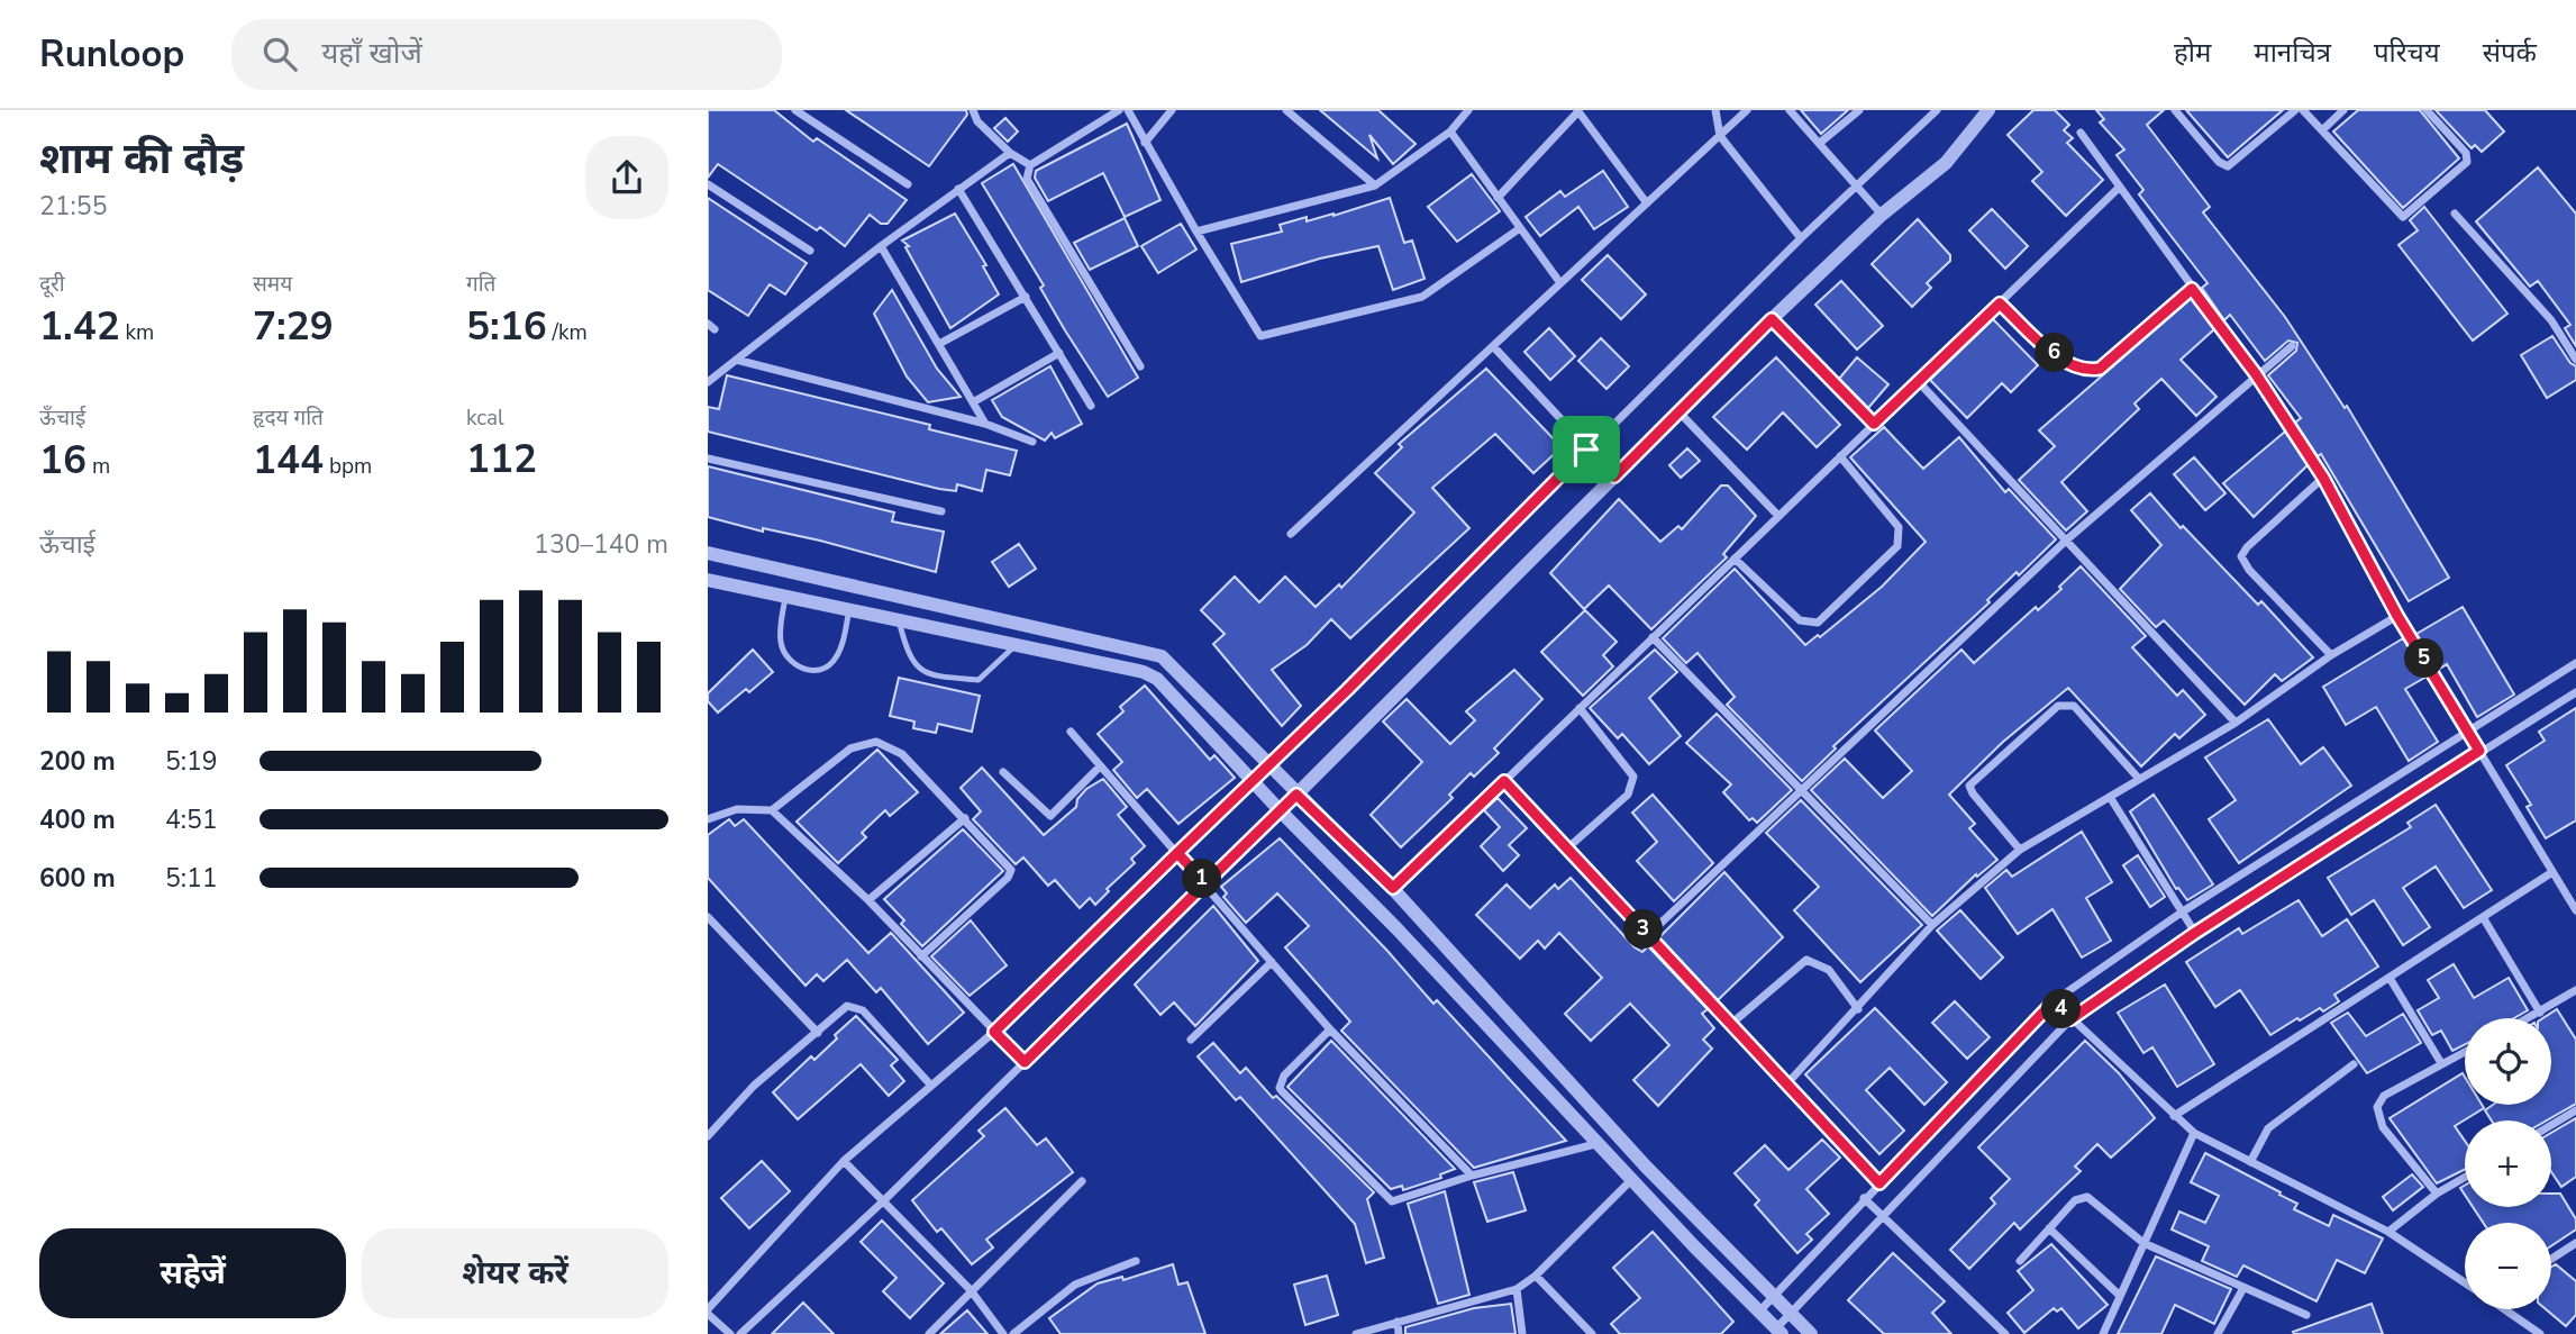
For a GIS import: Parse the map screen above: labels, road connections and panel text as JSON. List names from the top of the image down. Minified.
{"page":{"header":"Runloop","search":"यहाँ खोजें","nav":["होम","मानचित्र","परिचय","संपर्क"],"heading":["शाम की दौड़","21:55"],"stats":[["दूरी","1.42 km"],["समय","7:29"],["गति","5:16 /km"],["ऊँचाई","16 m"],["हृदय गति","144 bpm"],["kcal","112"]],"pins":["6","5","1","3","4"],"chart":["ऊँचाई","130–140 m"],"list":[{"name":"200 m","note":"5:19"},{"name":"400 m","note":"4:51"},{"name":"600 m","note":"5:11"}],"map_buttons":["+","−"],"buttons":["सहेजें","शेयर करें"]}}
